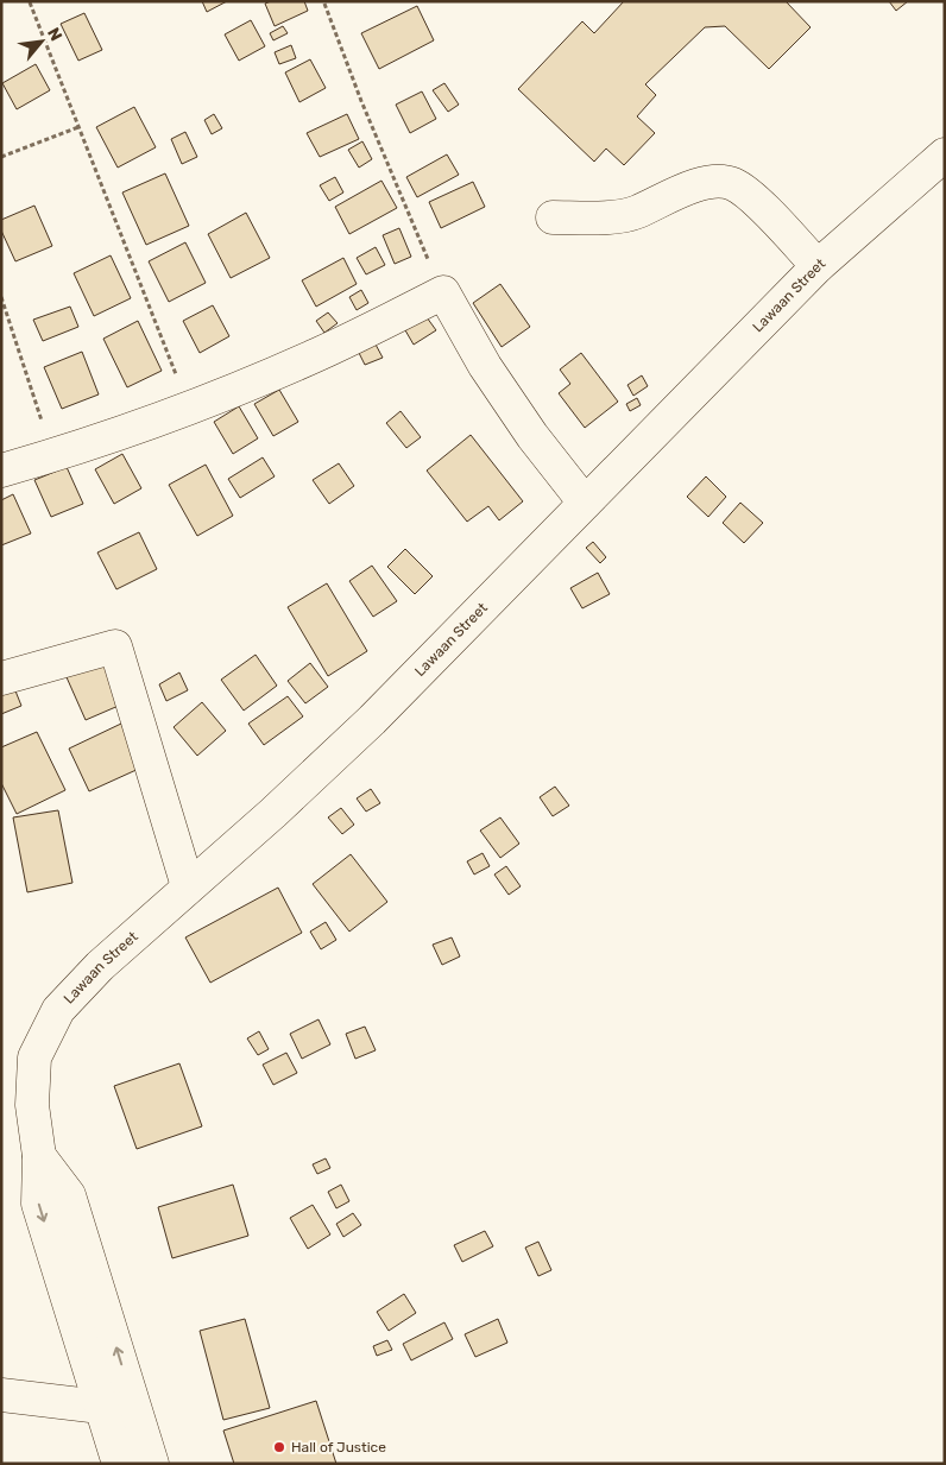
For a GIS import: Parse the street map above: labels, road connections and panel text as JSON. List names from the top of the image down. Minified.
{"streets":{"street":["Lawaan Street"]},"places":["Hall of Justice"],"north":"top right"}
